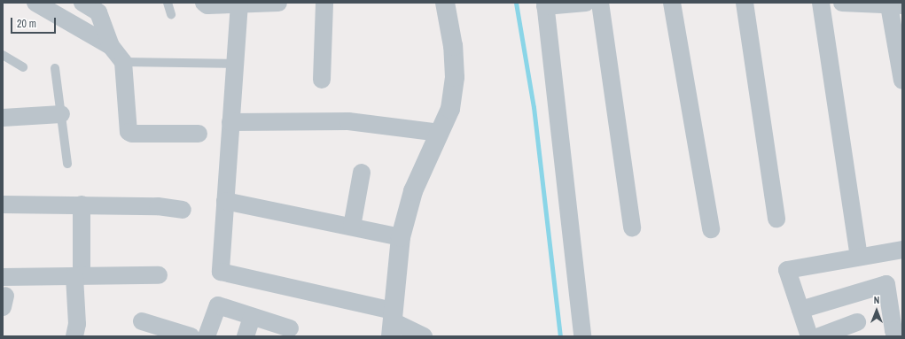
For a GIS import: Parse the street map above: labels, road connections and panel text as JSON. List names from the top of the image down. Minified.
{"scale_bar":"20 m","north":"top"}
